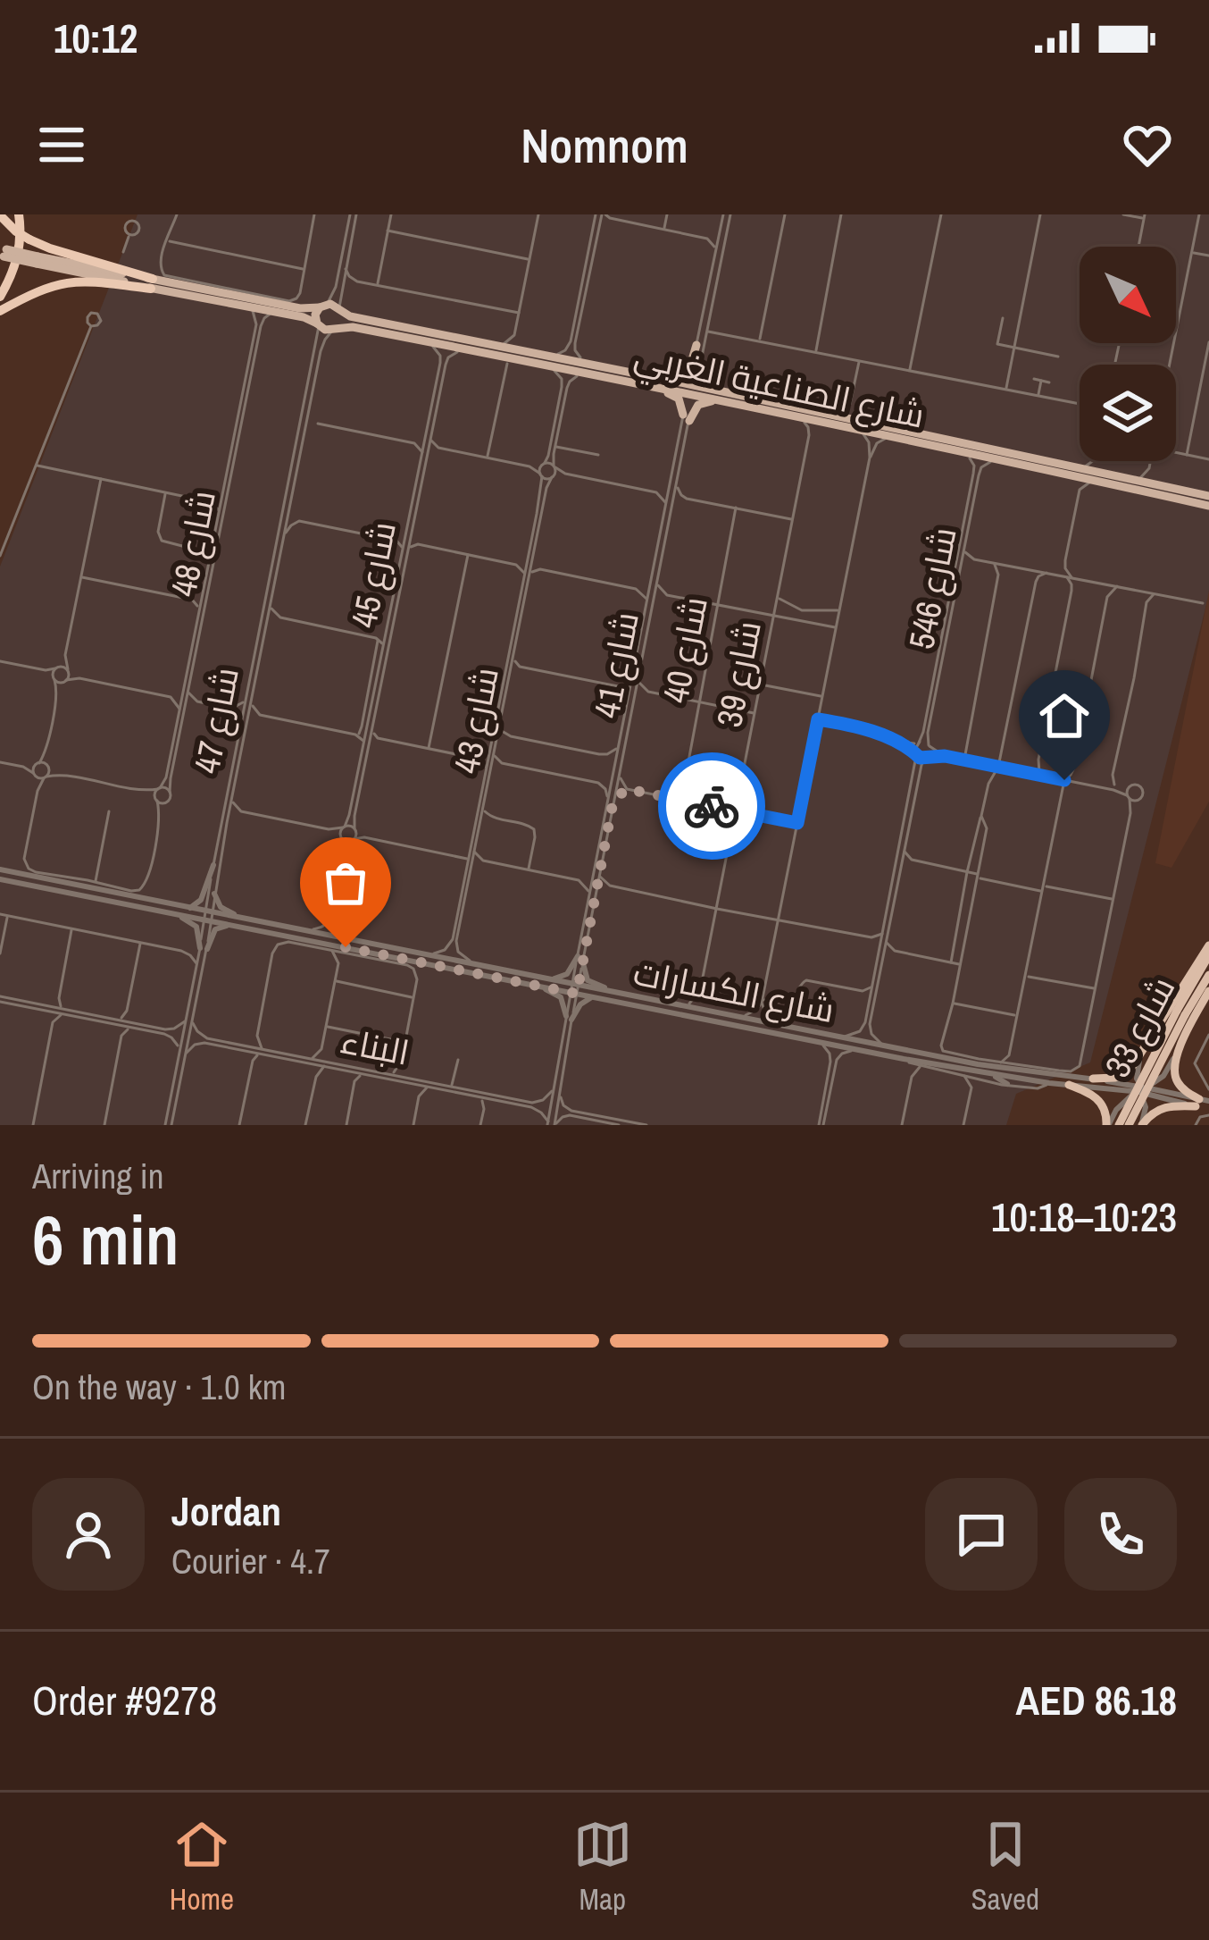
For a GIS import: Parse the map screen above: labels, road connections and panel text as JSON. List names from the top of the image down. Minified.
{"streets":{"highway":["شارع 33"],"main road":["شارع الصناعية الغربي"],"street":["شارع 48","شارع 45","شارع 546","شارع 40","شارع 41","شارع 39","شارع 47","شارع 43","شارع الكسارات","البناء"]},"crossings":[["شارع الصناعية الغربي","شارع 45"],["شارع الصناعية الغربي","شارع 546"],["شارع الصناعية الغربي","شارع 40"],["شارع الصناعية الغربي","شارع 41"],["شارع الصناعية الغربي","شارع 39"],["شارع الصناعية الغربي","شارع 47"],["شارع الصناعية الغربي","شارع 43"],["شارع 48","شارع الكسارات"],["شارع 45","شارع 47"],["شارع 45","شارع 43"],["شارع 45","شارع الكسارات"],["شارع 40","شارع 41"],["شارع 40","شارع 39"],["شارع 41","شارع 39"],["شارع 41","شارع 43"],["شارع 41","شارع الكسارات"],["شارع 41","البناء"],["شارع 39","شارع الكسارات"],["شارع 47","شارع الكسارات"],["شارع 47","البناء"],["شارع 43","شارع الكسارات"]],"north":"bottom right","page":{"status":"10:12","header":"Nomnom","heading":["6 min","Arriving in","10:18–10:23"],"panel":["Jordan","Courier · 4.7","Order #9278","AED 86.18"],"bar":"On the way · 1.0 km","tabs":["Home","Map","Saved"]}}
